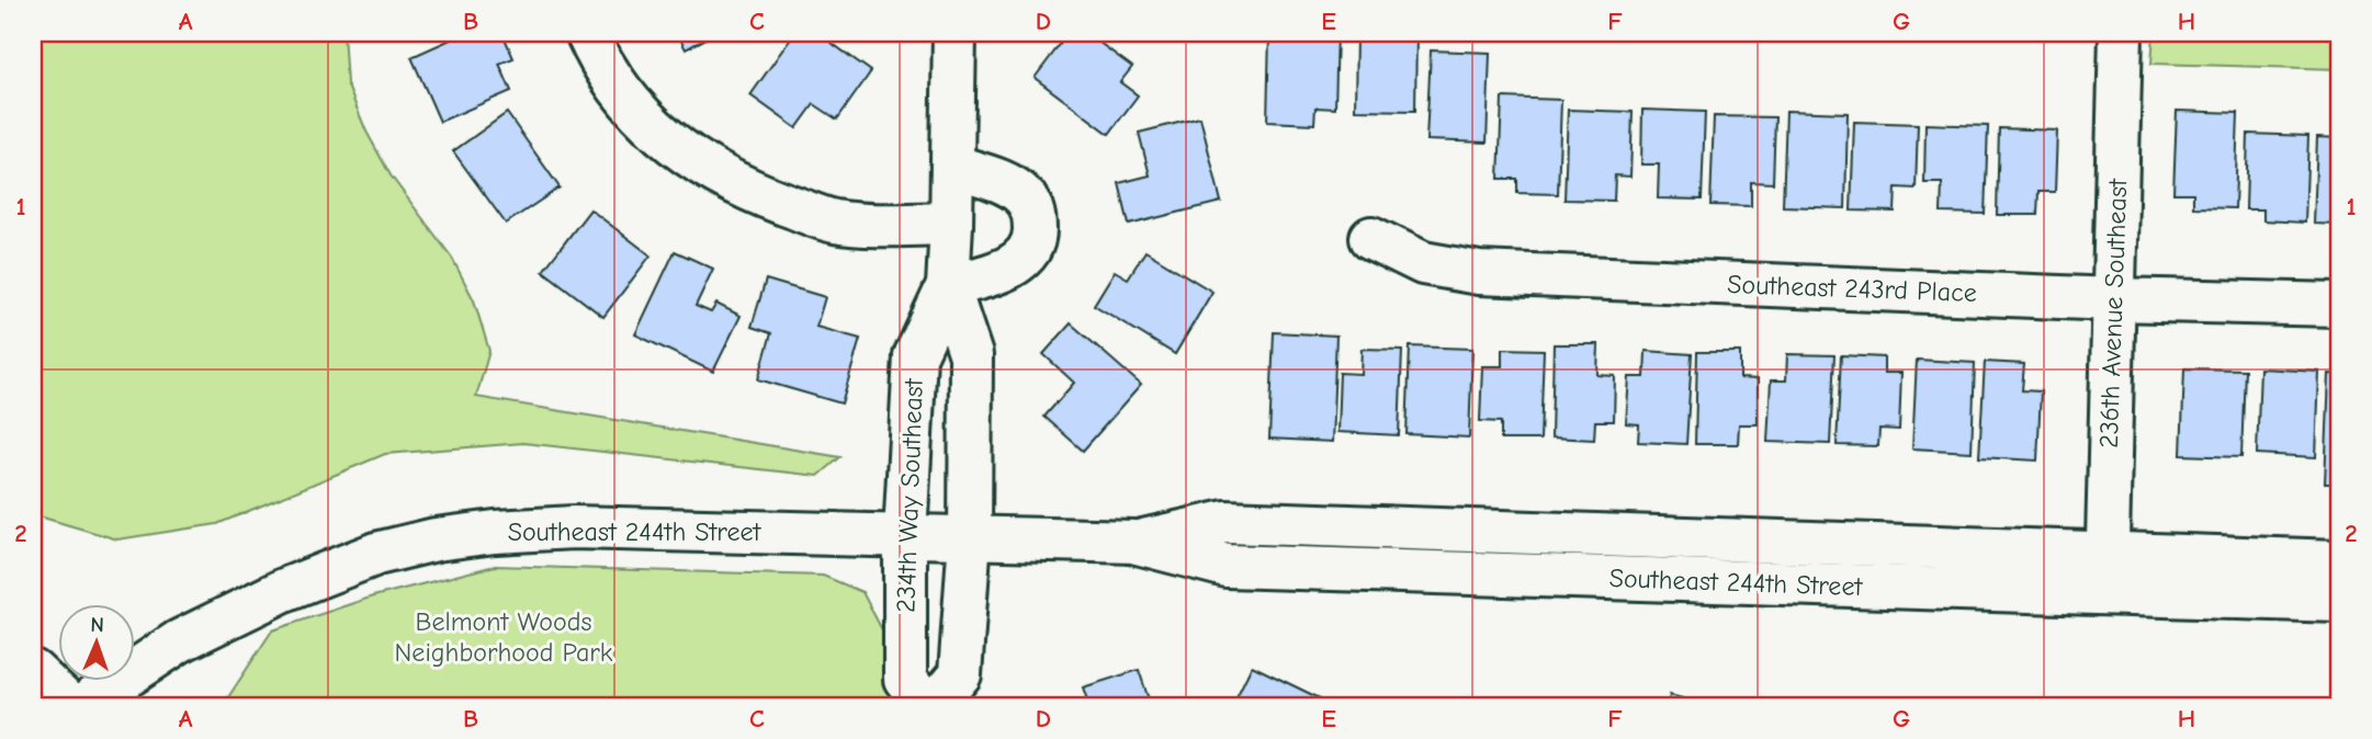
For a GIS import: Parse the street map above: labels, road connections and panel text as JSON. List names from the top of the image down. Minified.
{"streets":{"street":["Southeast 243rd Place","236th Avenue Southeast","234th Way Southeast","Southeast 244th Street"]},"crossings":[["Southeast 243rd Place","236th Avenue Southeast"],["236th Avenue Southeast","Southeast 244th Street"],["234th Way Southeast","Southeast 244th Street"]],"parks":["Belmont Woods Neighborhood Park"],"north":"top","grid":{"columns":["A","B","C","D","E","F","G","H"],"rows":["1","2"]}}
